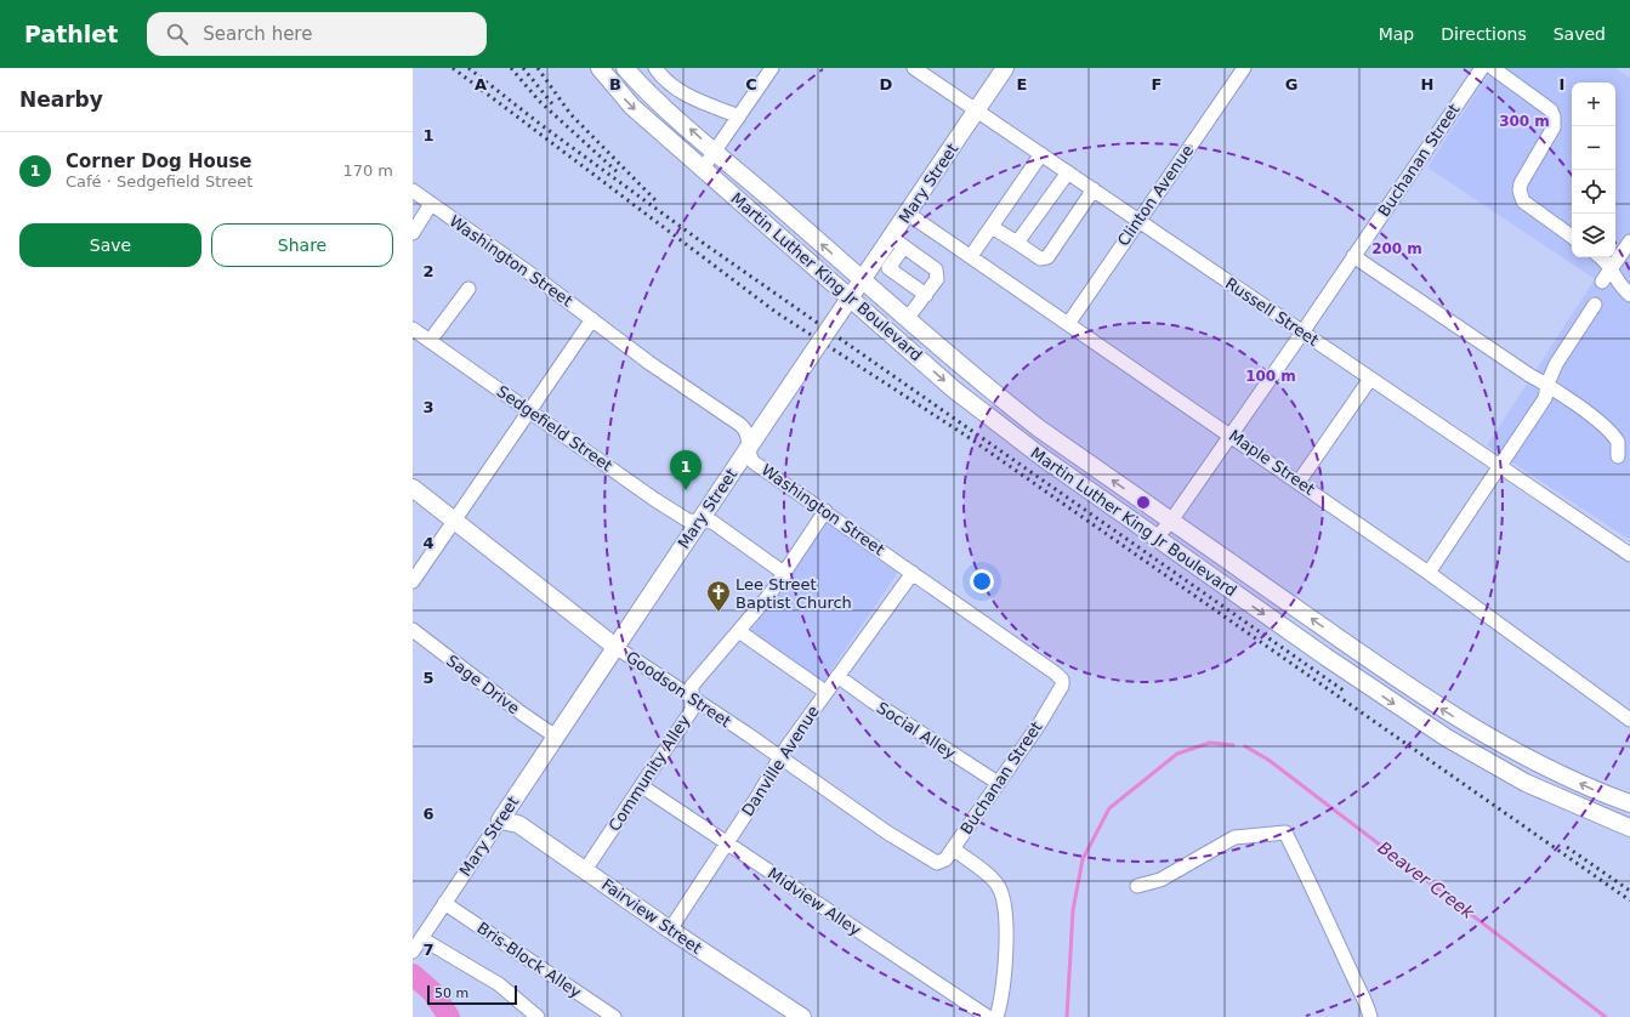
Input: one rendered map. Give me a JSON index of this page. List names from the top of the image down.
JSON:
{
  "streets": {
    "main road": [
      "Mary Street",
      "Martin Luther King Jr Boulevard",
      "Goodson Street",
      "Fairview Street"
    ],
    "street": [
      "Buchanan Street",
      "Clinton Avenue",
      "Washington Street",
      "Russell Street",
      "Sedgefield Street",
      "Maple Street",
      "Sage Drive",
      "Social Alley",
      "Danville Avenue",
      "Community Alley",
      "Midview Alley",
      "Bris-Block Alley"
    ]
  },
  "crossings": [
    ["Buchanan Street", "Washington Street"],
    ["Buchanan Street", "Martin Luther King Jr Boulevard"],
    ["Buchanan Street", "Russell Street"],
    ["Buchanan Street", "Maple Street"],
    ["Buchanan Street", "Goodson Street"],
    ["Buchanan Street", "Social Alley"],
    ["Mary Street", "Washington Street"],
    ["Mary Street", "Martin Luther King Jr Boulevard"],
    ["Mary Street", "Russell Street"],
    ["Mary Street", "Sedgefield Street"],
    ["Mary Street", "Maple Street"],
    ["Mary Street", "Sage Drive"],
    ["Mary Street", "Goodson Street"],
    ["Mary Street", "Fairview Street"],
    ["Mary Street", "Bris-Block Alley"],
    ["Clinton Avenue", "Russell Street"],
    ["Clinton Avenue", "Maple Street"],
    ["Washington Street", "Danville Avenue"],
    ["Washington Street", "Community Alley"],
    ["Sedgefield Street", "Community Alley"],
    ["Goodson Street", "Danville Avenue"],
    ["Goodson Street", "Community Alley"],
    ["Social Alley", "Danville Avenue"],
    ["Danville Avenue", "Midview Alley"],
    ["Danville Avenue", "Fairview Street"],
    ["Community Alley", "Midview Alley"],
    ["Community Alley", "Fairview Street"]
  ],
  "water": ["Beaver Creek"],
  "places": {
    "church": ["Lee Street Baptist Church"]
  },
  "scale_bar": "50 m",
  "page": {
    "header": "Pathlet",
    "search": "Search here",
    "nav": ["Map", "Directions", "Saved"],
    "heading": "Nearby",
    "map_buttons": ["+", "−"],
    "list": [
      {
        "mark": "1",
        "name": "Corner Dog House",
        "note": "Café · Sedgefield Street",
        "value": "170 m"
      }
    ],
    "buttons": ["Save", "Share"],
    "pins": "1",
    "scale": "50 m"
  },
  "grid": {
    "columns": [
      "A",
      "B",
      "C",
      "D",
      "E",
      "F",
      "G",
      "H",
      "I"
    ],
    "rows": [
      "1",
      "2",
      "3",
      "4",
      "5",
      "6",
      "7"
    ]
  },
  "rings": ["300 m", "200 m", "100 m"]
}
